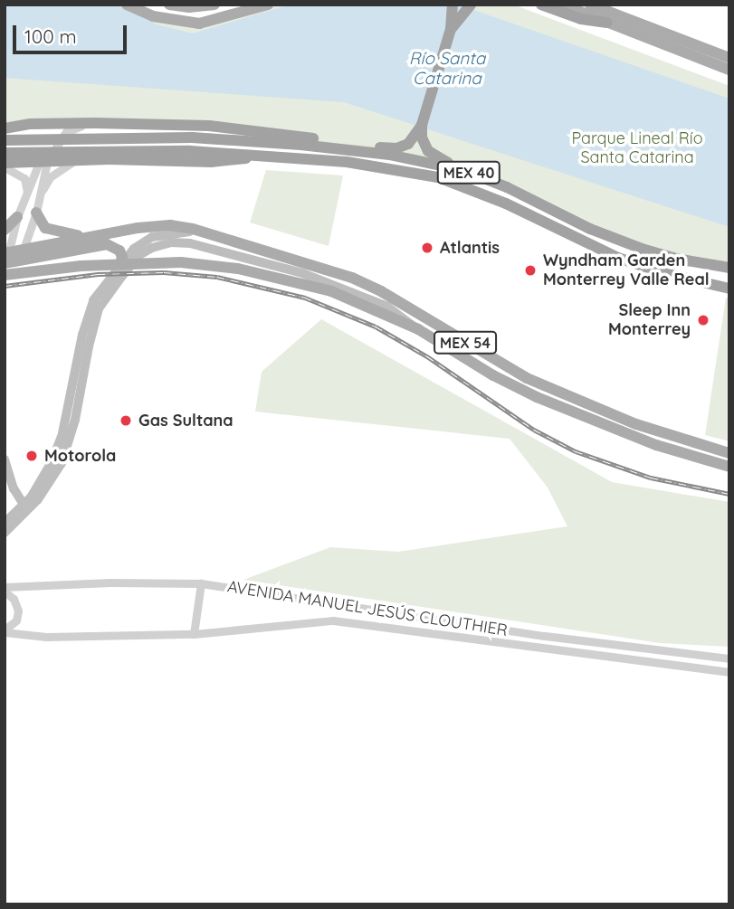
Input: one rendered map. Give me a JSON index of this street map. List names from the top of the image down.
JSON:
{
  "streets": {
    "highway": ["MEX 40"],
    "main road": ["MEX 54"],
    "street": ["AVENIDA MANUEL JESÚS CLOUTHIER"]
  },
  "water": ["Río Santa Catarina"],
  "parks": ["Parque Lineal Río Santa Catarina"],
  "places": [
    "Atlantis",
    "Wyndham Garden Monterrey Valle Real",
    "Sleep Inn Monterrey",
    "Gas Sultana",
    "Motorola"
  ],
  "scale_bar": "100 m"
}
